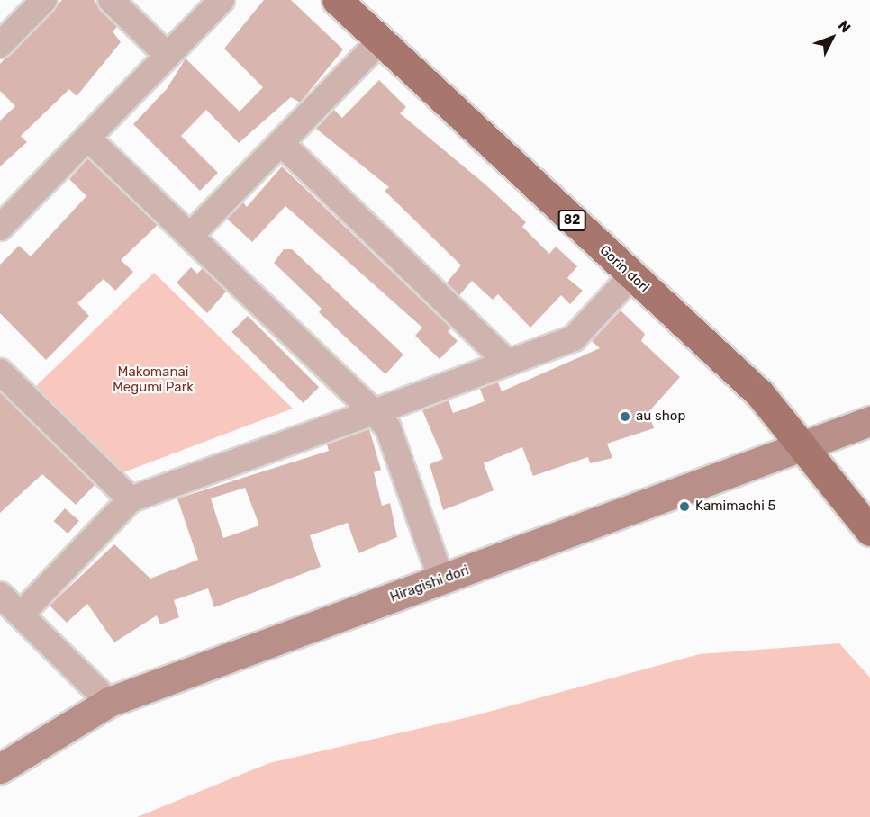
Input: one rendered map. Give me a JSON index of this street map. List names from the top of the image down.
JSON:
{
  "streets": {
    "main road": ["82", "Gorin dori"],
    "street": ["Hiragishi dori"]
  },
  "crossings": [
    ["Gorin dori", "Hiragishi dori"]
  ],
  "parks": ["Makomanai Megumi Park"],
  "places": ["au shop", "Kamimachi 5"],
  "north": "top right"
}
